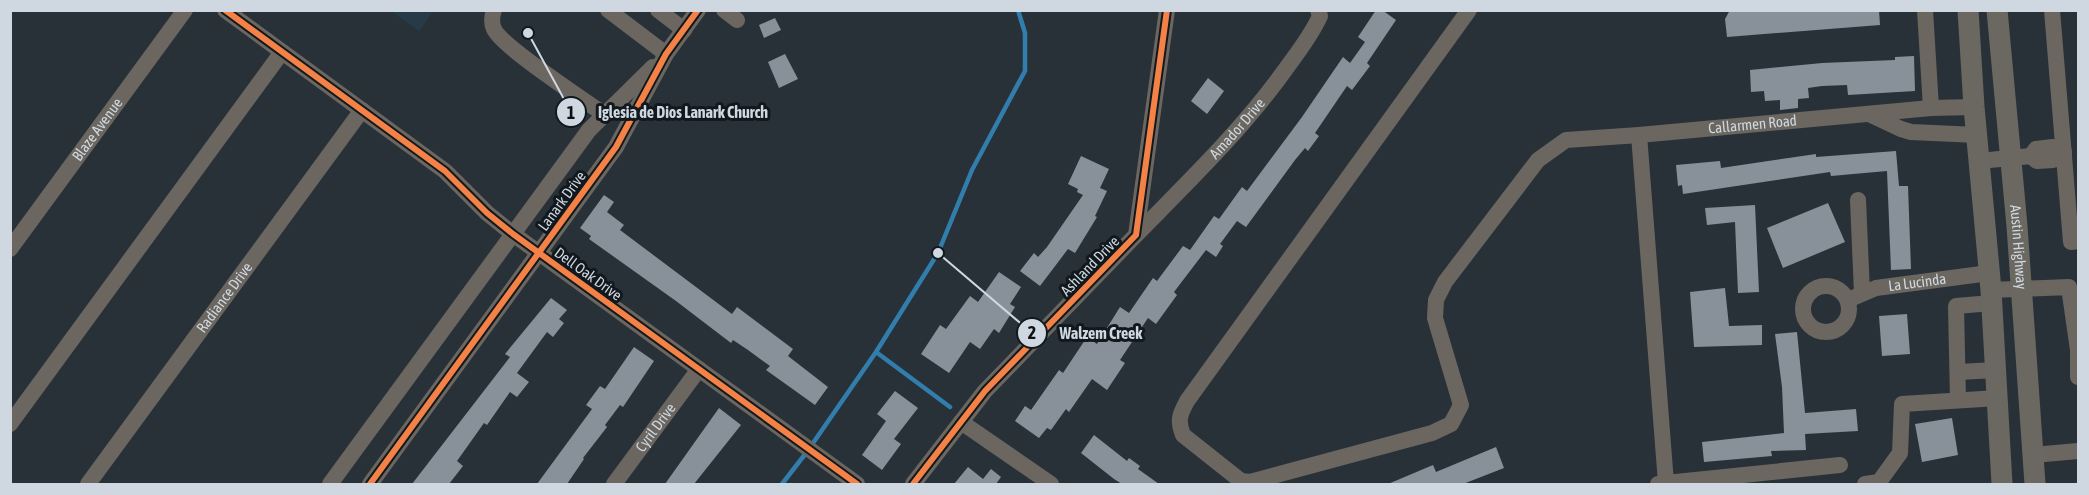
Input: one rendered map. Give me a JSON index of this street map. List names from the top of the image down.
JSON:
{
  "streets": {
    "main road": ["Austin Highway"],
    "street": [
      "Callarmen Road",
      "Amador Drive",
      "Blaze Avenue",
      "Lanark Drive",
      "Ashland Drive",
      "Dell Oak Drive",
      "La Lucinda",
      "Radiance Drive",
      "Cyril Drive"
    ]
  },
  "crossings": [
    ["Callarmen Road", "Austin Highway"],
    ["Amador Drive", "Ashland Drive"],
    ["Lanark Drive", "Dell Oak Drive"],
    ["Austin Highway", "La Lucinda"],
    ["Dell Oak Drive", "Radiance Drive"],
    ["Dell Oak Drive", "Cyril Drive"]
  ],
  "places": ["Iglesia de Dios Lanark Church", "Walzem Creek"]
}
